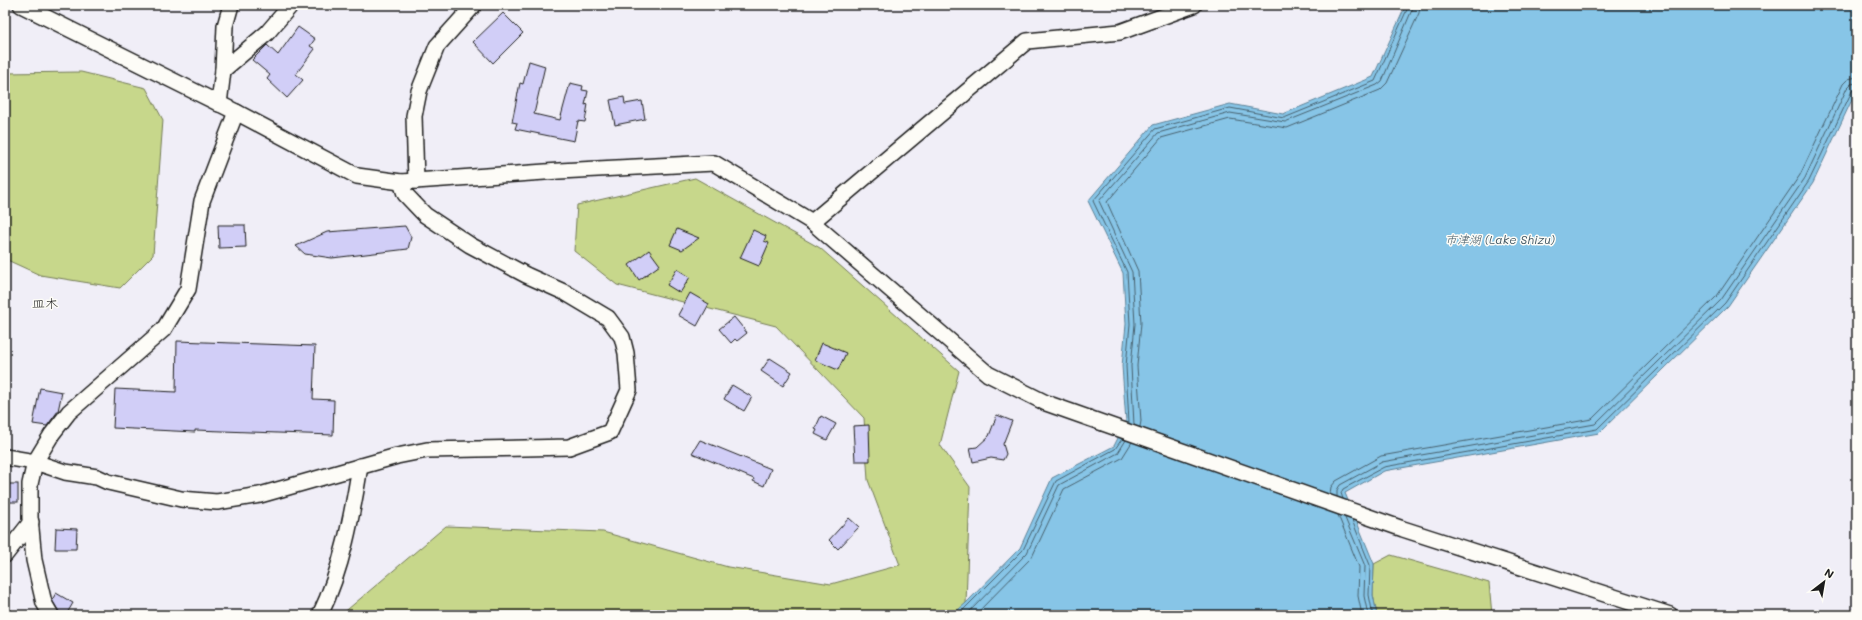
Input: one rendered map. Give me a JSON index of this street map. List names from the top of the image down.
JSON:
{
  "districts": ["皿木"],
  "water": ["市津湖 (Lake Shizu)"],
  "north": "top right"
}
